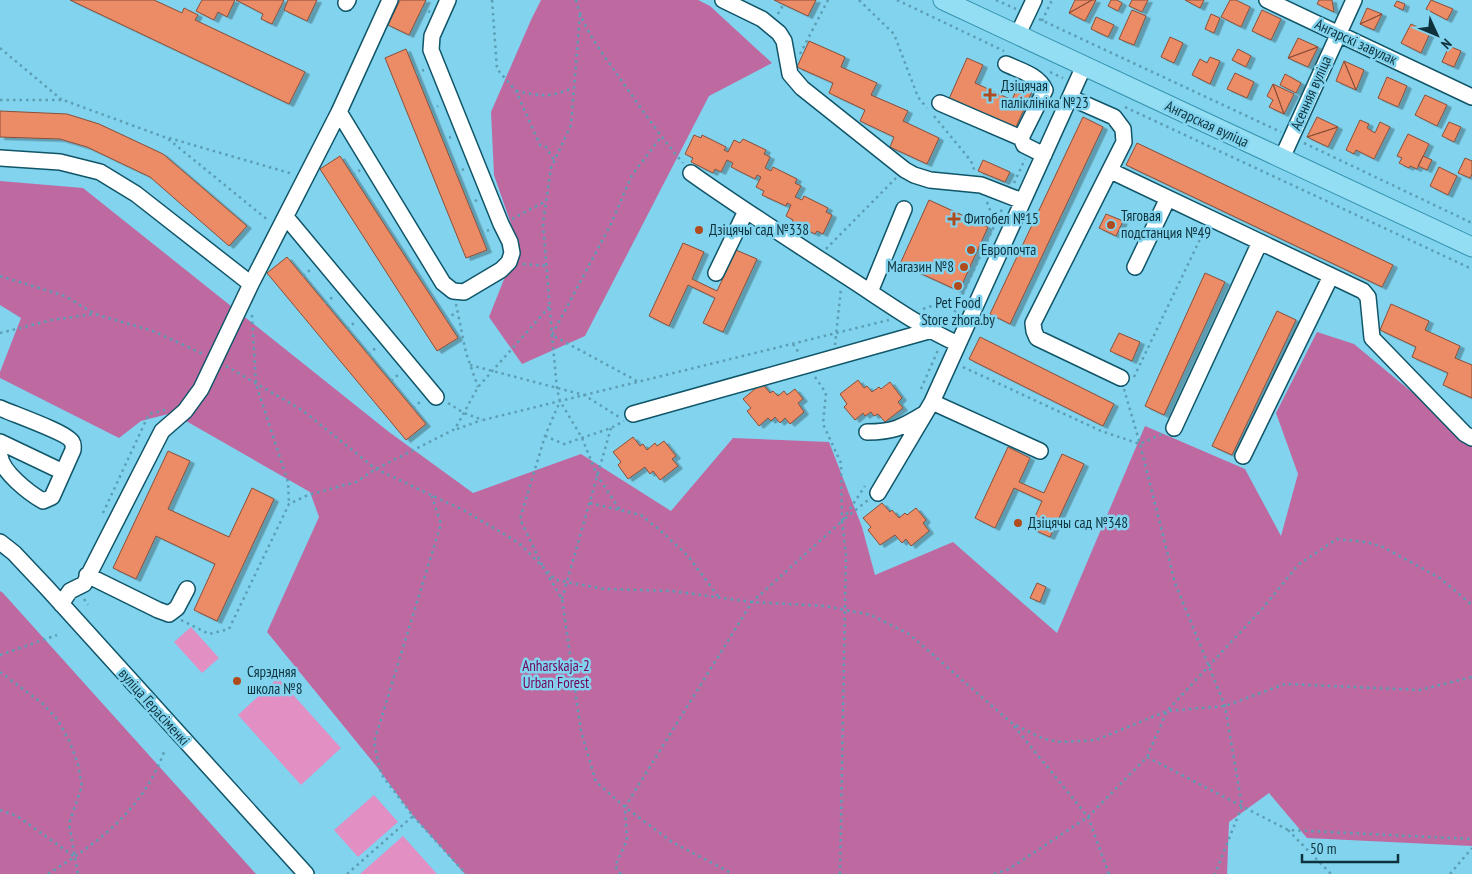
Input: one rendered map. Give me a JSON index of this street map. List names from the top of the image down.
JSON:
{
  "streets": {
    "main road": ["Ангарская вуліца"],
    "street": ["Ангарскі завулак", "Асенняя вуліца", "вуліца Герасіменкі"]
  },
  "crossings": [
    ["Ангарскі завулак", "Асенняя вуліца"],
    ["Асенняя вуліца", "Ангарская вуліца"]
  ],
  "parks": ["Anharskaja-2 Urban Forest"],
  "places": {
    "health": ["Дзіцячая паліклініка №23", "Фитобел №15"],
    "other": [
      "Тяговая подстанция №49",
      "Дзіцячы сад №338",
      "Европочта",
      "Магазин №8",
      "Pet Food Store zhora.by",
      "Дзіцячы сад №348",
      "Сярэдняя школа №8"
    ]
  },
  "scale_bar": "50 m",
  "north": "bottom right"
}
